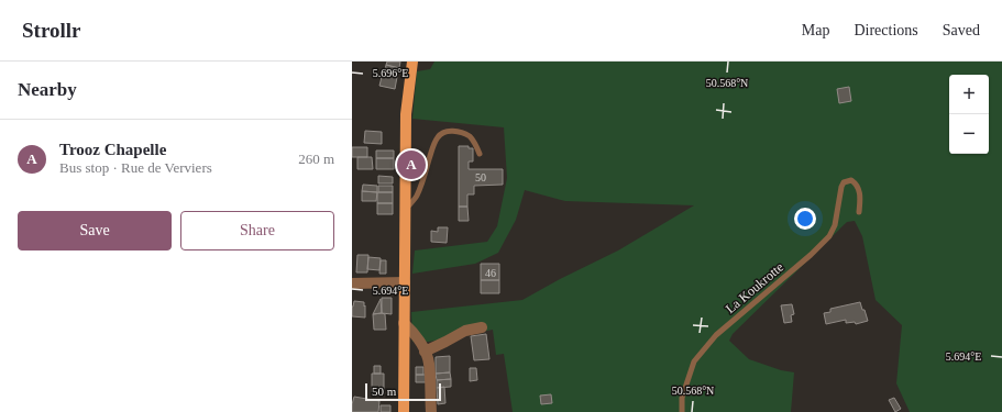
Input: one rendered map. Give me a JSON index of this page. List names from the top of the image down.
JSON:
{
  "streets": {
    "lane": ["La Koukrotte"]
  },
  "house_numbers": ["50", "46"],
  "scale_bar": "50 m",
  "page": {
    "header": "Strollr",
    "nav": ["Map", "Directions", "Saved"],
    "heading": "Nearby",
    "map_buttons": ["+", "−"],
    "list": [
      {
        "mark": "A",
        "name": "Trooz Chapelle",
        "note": "Bus stop · Rue de Verviers",
        "value": "260 m"
      }
    ],
    "pins": "A",
    "buttons": ["Save", "Share"],
    "scale": "50 m"
  },
  "coordinates": ["5.696°E", "50.568°N", "5.694°E"]
}
